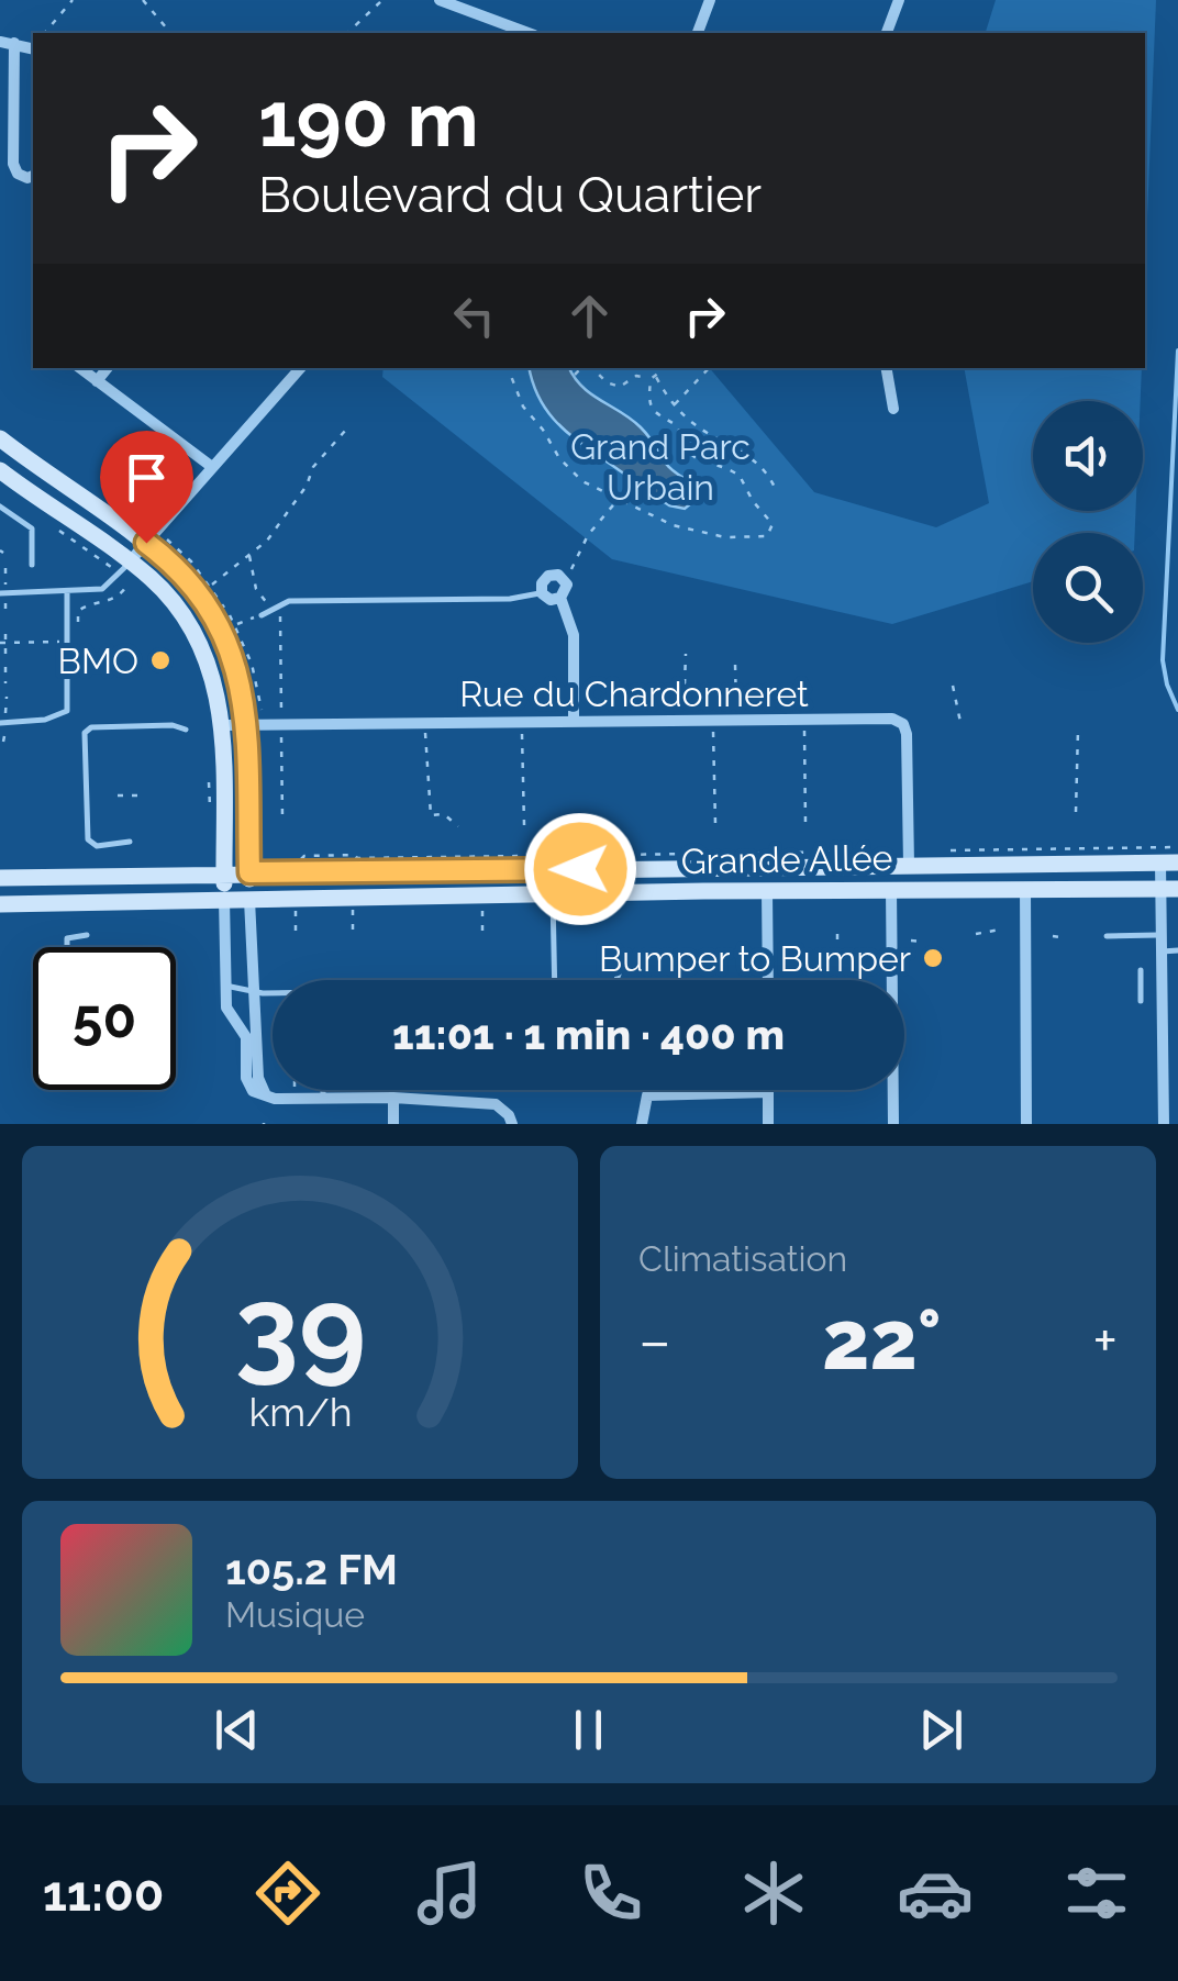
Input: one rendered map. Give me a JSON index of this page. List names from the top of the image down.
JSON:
{
  "streets": {
    "main road": ["Grande Allée"],
    "street": ["Rue du Chardonneret"]
  },
  "crossings": [
    ["Rue du Chardonneret", "Grande Allée"]
  ],
  "parks": ["Grand Parc Urbain"],
  "places": ["BMO", "Bumper to Bumper"],
  "page": {
    "turn": ["190 m", "Boulevard du Quartier"],
    "limit": "50",
    "trip": "11:01 · 1 min · 400 m",
    "tile": "Climatisation",
    "heat": ["−", "22°", "+"],
    "song": ["105.2 FM", "Musique"],
    "tabs": "11:00",
    "gauge": ["39", "km/h"]
  }
}
